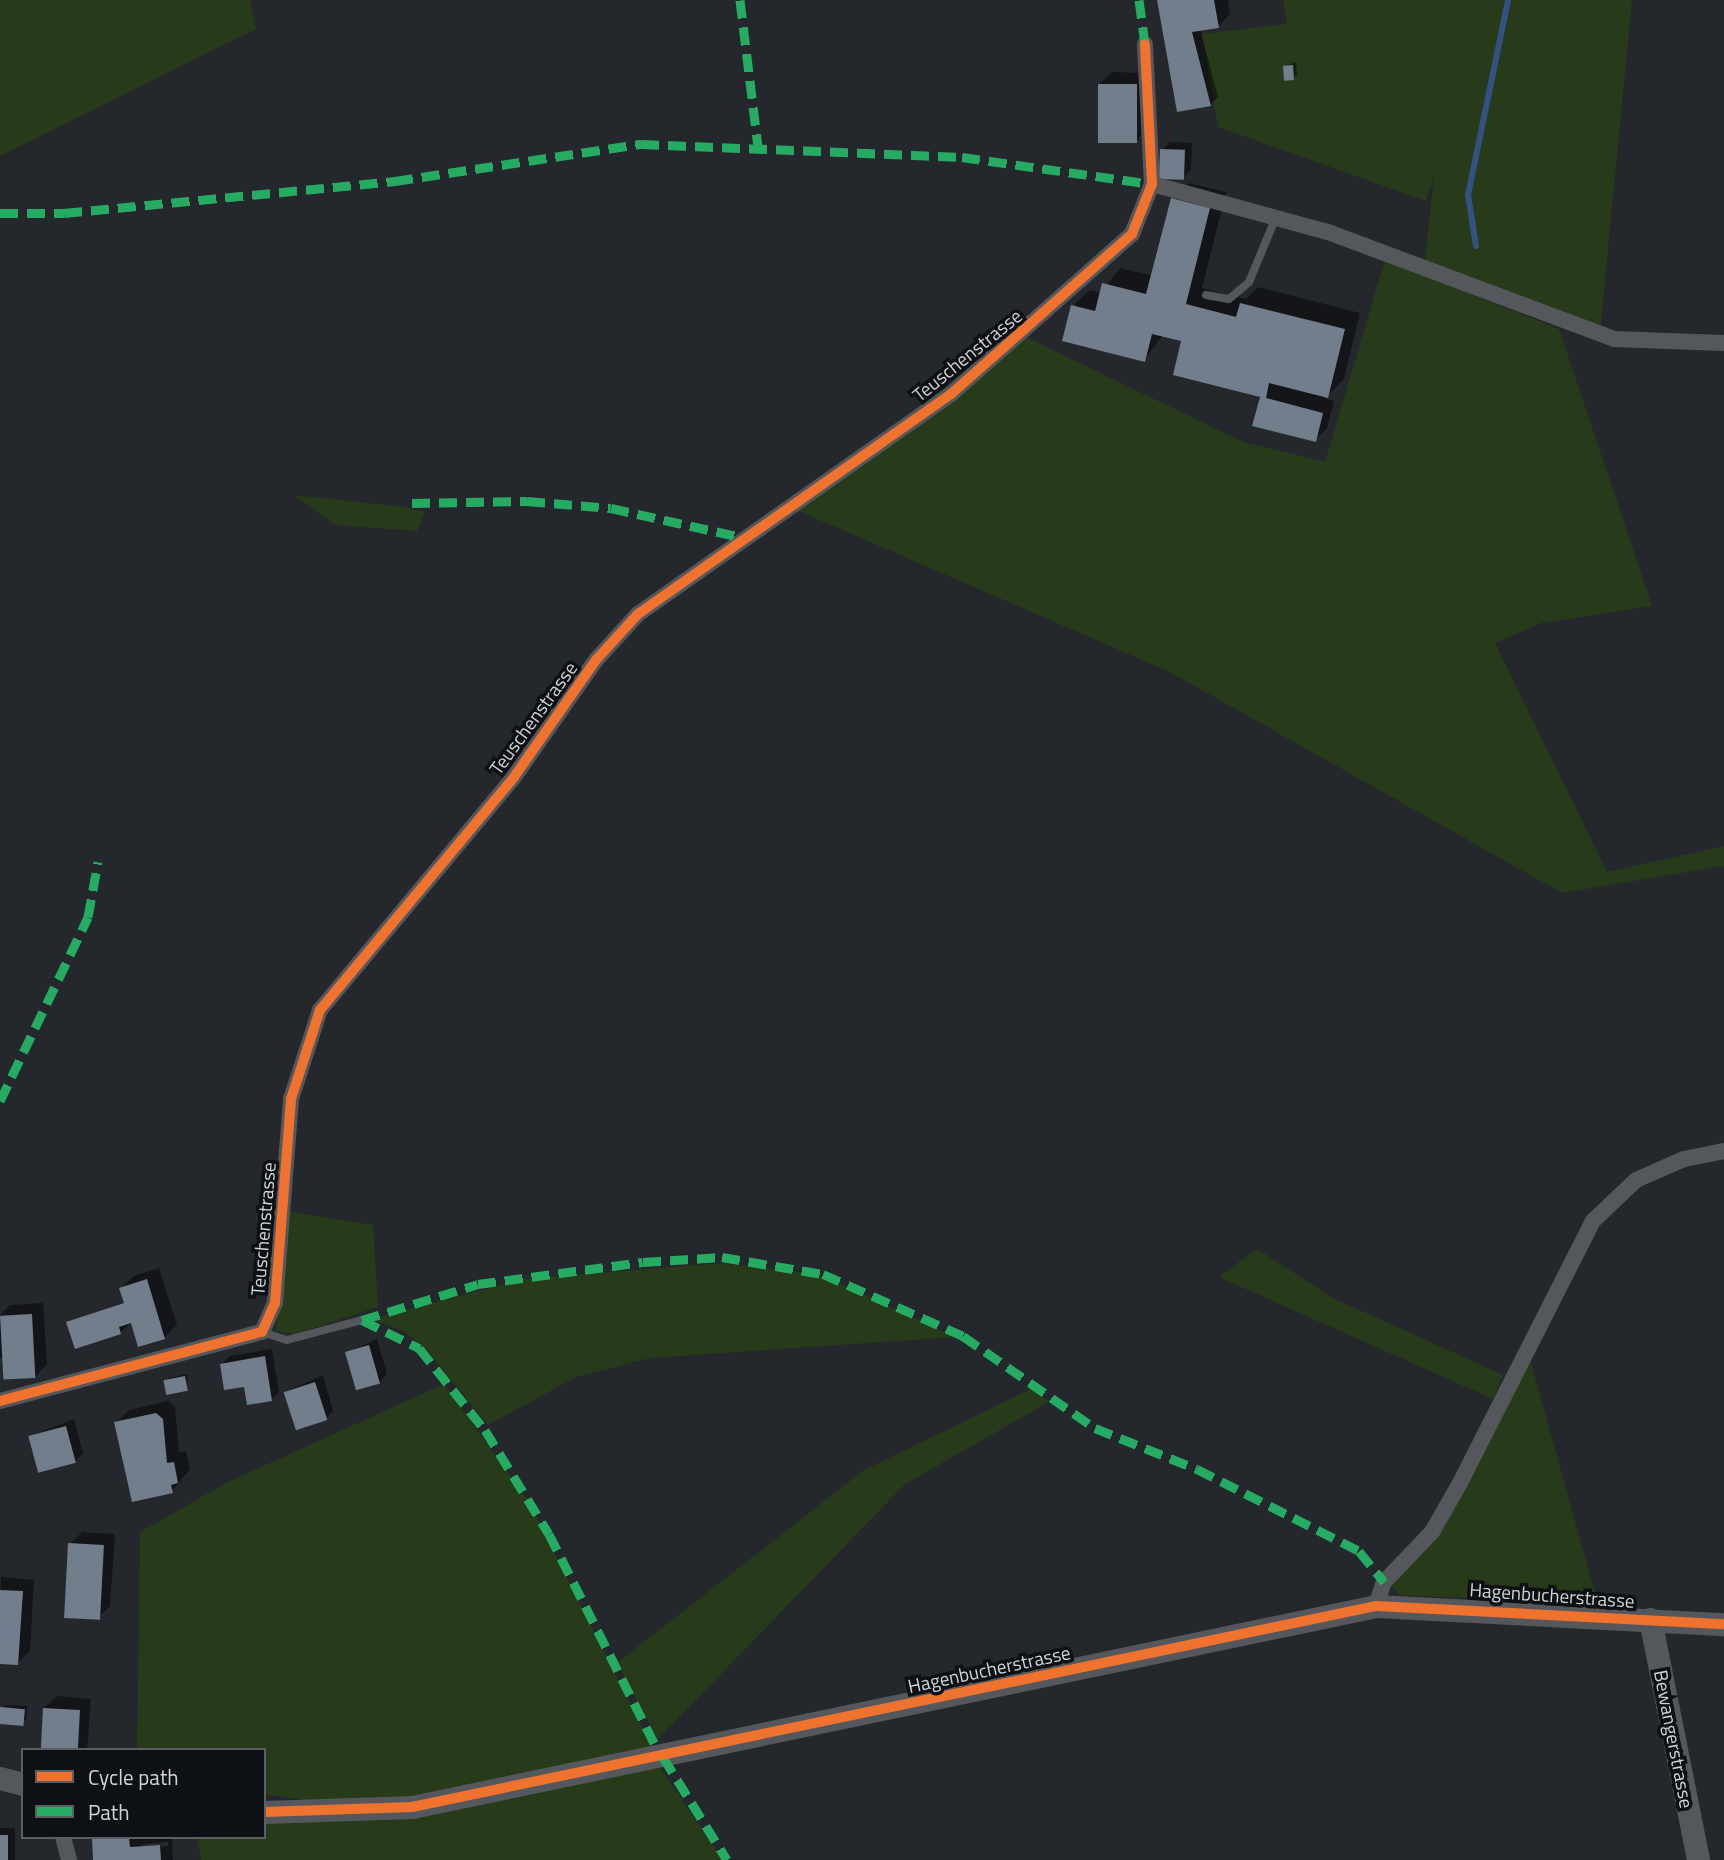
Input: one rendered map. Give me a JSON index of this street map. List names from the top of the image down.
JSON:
{
  "streets": {
    "street": ["Teuschenstrasse", "Hagenbucherstrasse", "Bewangerstrasse"]
  },
  "crossings": [
    ["Hagenbucherstrasse", "Bewangerstrasse"]
  ],
  "legend": ["Cycle path", "Path"]
}
